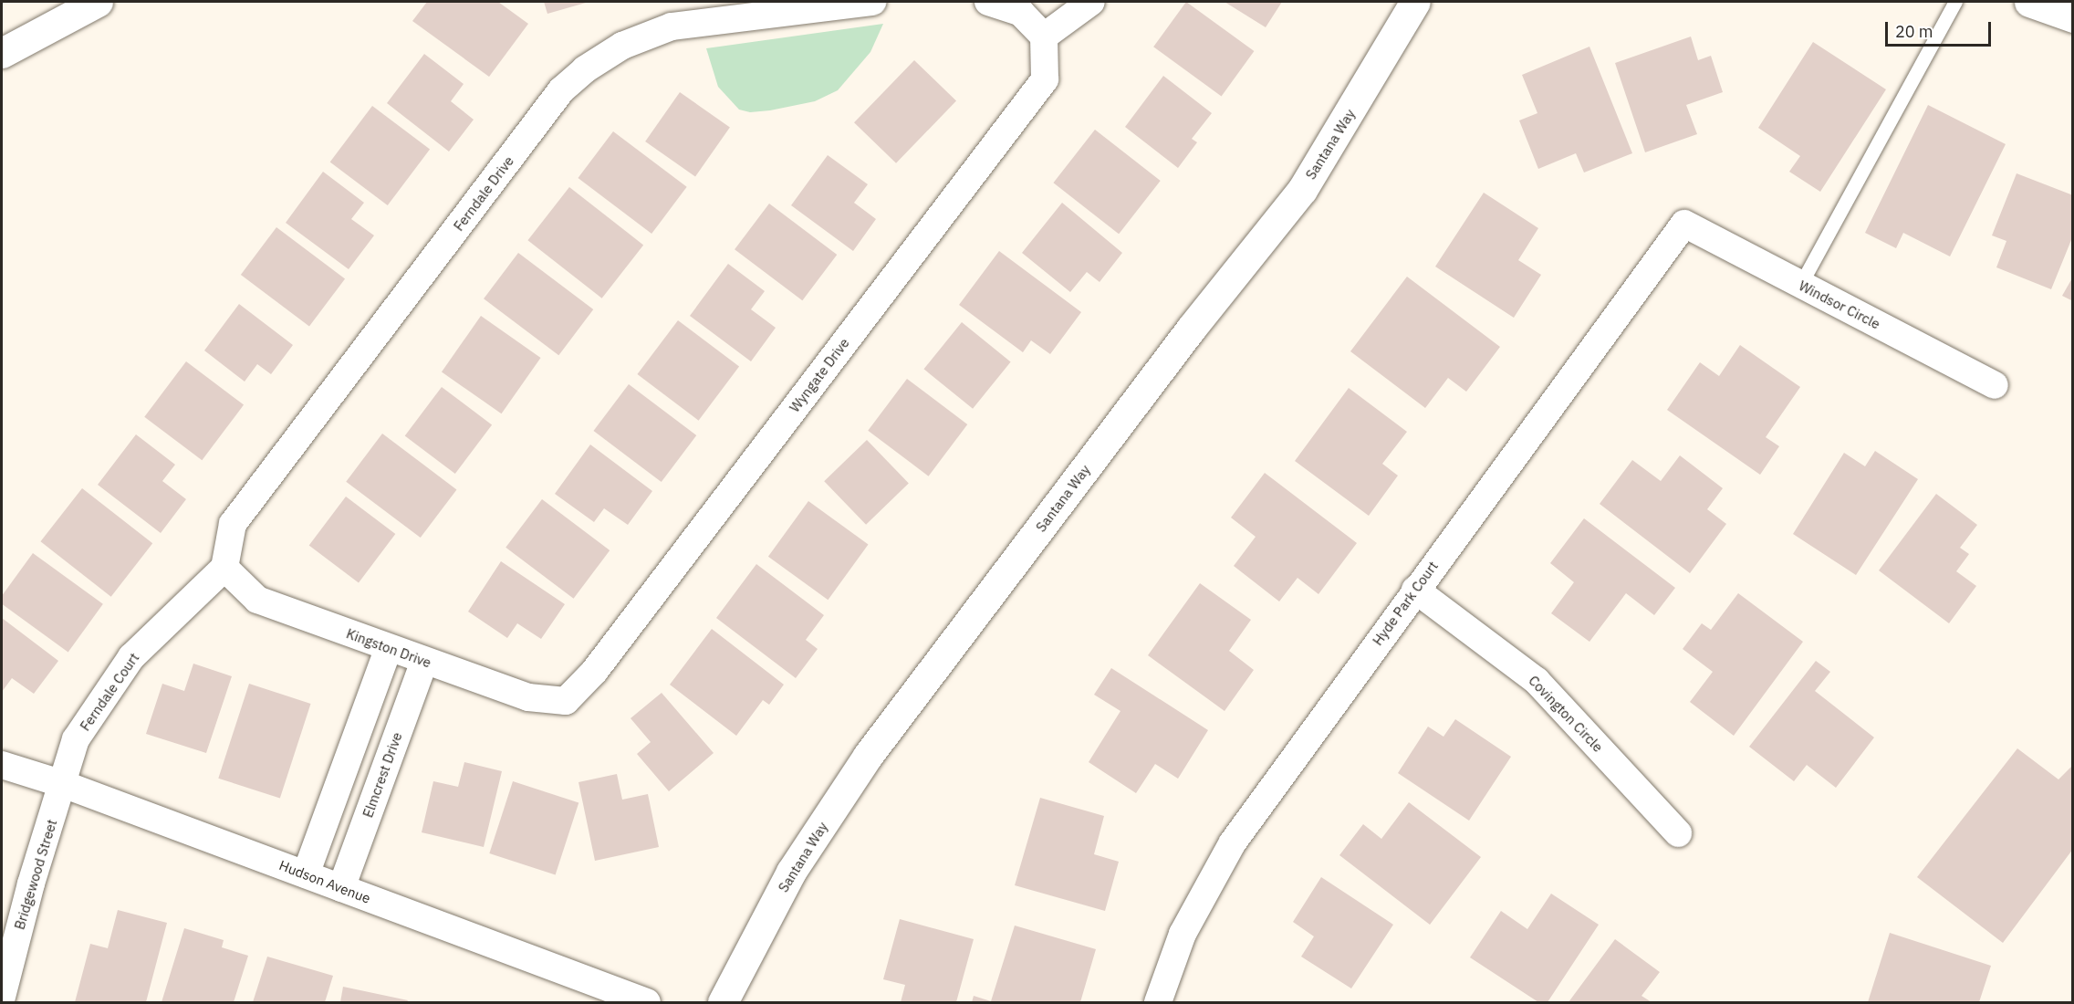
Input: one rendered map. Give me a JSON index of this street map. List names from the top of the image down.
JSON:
{
  "streets": {
    "street": [
      "Santana Way",
      "Ferndale Drive",
      "Windsor Circle",
      "Wyngate Drive",
      "Hyde Park Court",
      "Kingston Drive",
      "Ferndale Court",
      "Covington Circle",
      "Elmcrest Drive",
      "Bridgewood Street",
      "Hudson Avenue"
    ]
  },
  "crossings": [
    ["Ferndale Drive", "Kingston Drive"],
    ["Ferndale Drive", "Ferndale Court"],
    ["Windsor Circle", "Hyde Park Court"],
    ["Wyngate Drive", "Kingston Drive"],
    ["Hyde Park Court", "Covington Circle"],
    ["Kingston Drive", "Ferndale Court"],
    ["Kingston Drive", "Elmcrest Drive"],
    ["Ferndale Court", "Bridgewood Street"],
    ["Ferndale Court", "Hudson Avenue"],
    ["Elmcrest Drive", "Hudson Avenue"],
    ["Bridgewood Street", "Hudson Avenue"]
  ],
  "scale_bar": "20 m"
}
